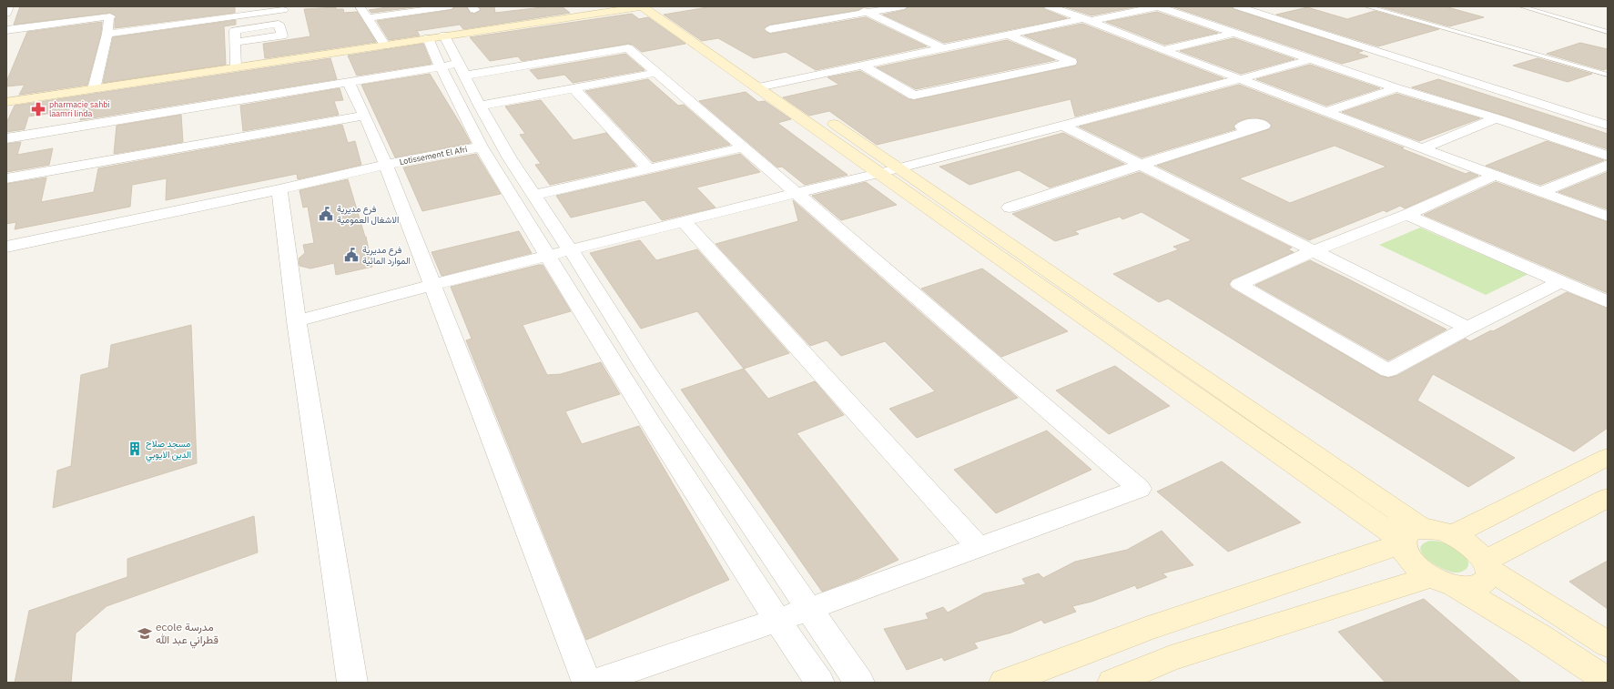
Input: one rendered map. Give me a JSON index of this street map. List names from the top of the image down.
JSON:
{
  "streets": {
    "street": ["Lotissement El Afri"]
  },
  "places": {
    "pharmacy": ["pharmacie sahbi laamri linda"],
    "public building": ["فرع مديرية الاشغال العمومية", "فرع مديرية الموارد المائية"],
    "building": ["مسجد صلاح الدين الايوبي"],
    "school or university": ["ecole مدرسة قطراني عبد الله"]
  }
}
